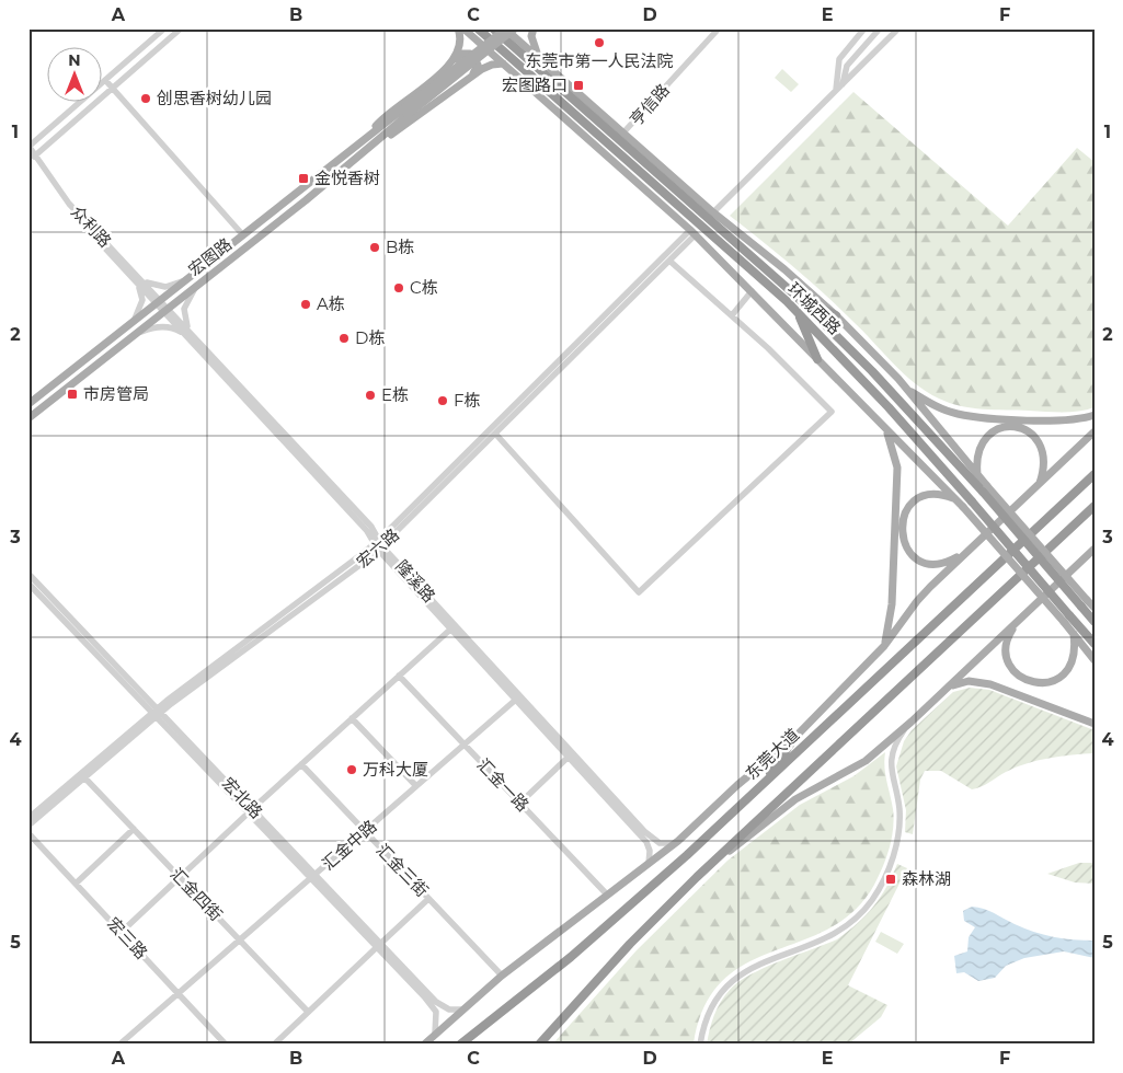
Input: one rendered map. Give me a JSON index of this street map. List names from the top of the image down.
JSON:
{
  "streets": {
    "highway": ["环城西路", "东莞大道"],
    "main road": ["宏图路"],
    "street": [
      "亨信路",
      "众利路",
      "宏六路",
      "隆溪路",
      "汇金一路",
      "宏北路",
      "汇金中路",
      "汇金三街",
      "汇金四街",
      "宏三路"
    ]
  },
  "crossings": [
    ["众利路", "宏图路"],
    ["众利路", "隆溪路"],
    ["宏图路", "隆溪路"],
    ["宏六路", "隆溪路"],
    ["宏六路", "宏北路"],
    ["宏六路", "汇金四街"],
    ["隆溪路", "汇金中路"],
    ["汇金一路", "汇金中路"],
    ["宏北路", "汇金中路"],
    ["汇金中路", "汇金三街"],
    ["汇金中路", "汇金四街"],
    ["汇金中路", "宏三路"]
  ],
  "places": {
    "other": [
      "东莞市第一人民法院",
      "创思香树幼儿园",
      "B栋",
      "C栋",
      "A栋",
      "D栋",
      "E栋",
      "F栋",
      "万科大厦"
    ],
    "transit": [
      "宏图路口",
      "金悦香树",
      "市房管局",
      "森林湖"
    ]
  },
  "north": "top",
  "grid": {
    "columns": [
      "A",
      "B",
      "C",
      "D",
      "E",
      "F"
    ],
    "rows": [
      "1",
      "2",
      "3",
      "4",
      "5"
    ]
  }
}
